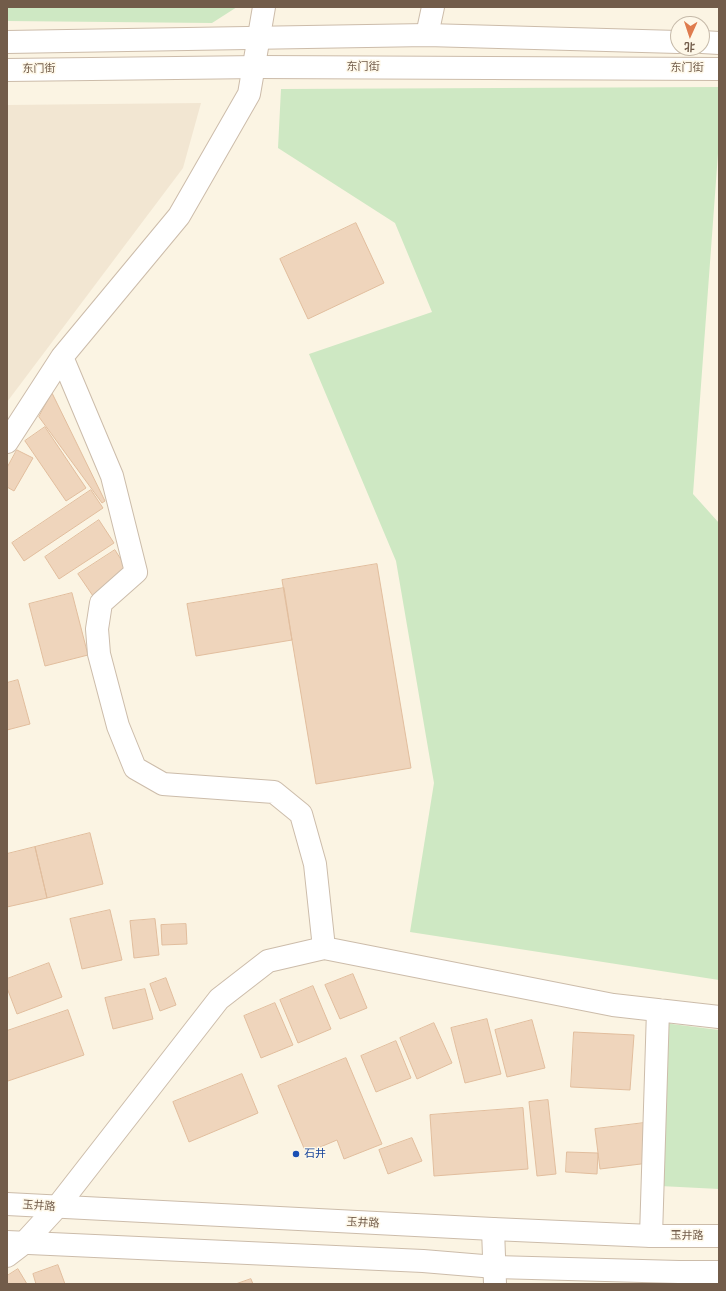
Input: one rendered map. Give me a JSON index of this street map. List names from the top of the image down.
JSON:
{
  "streets": {
    "street": ["东门街", "玉井路"]
  },
  "places": ["石井"],
  "north": "bottom"
}
